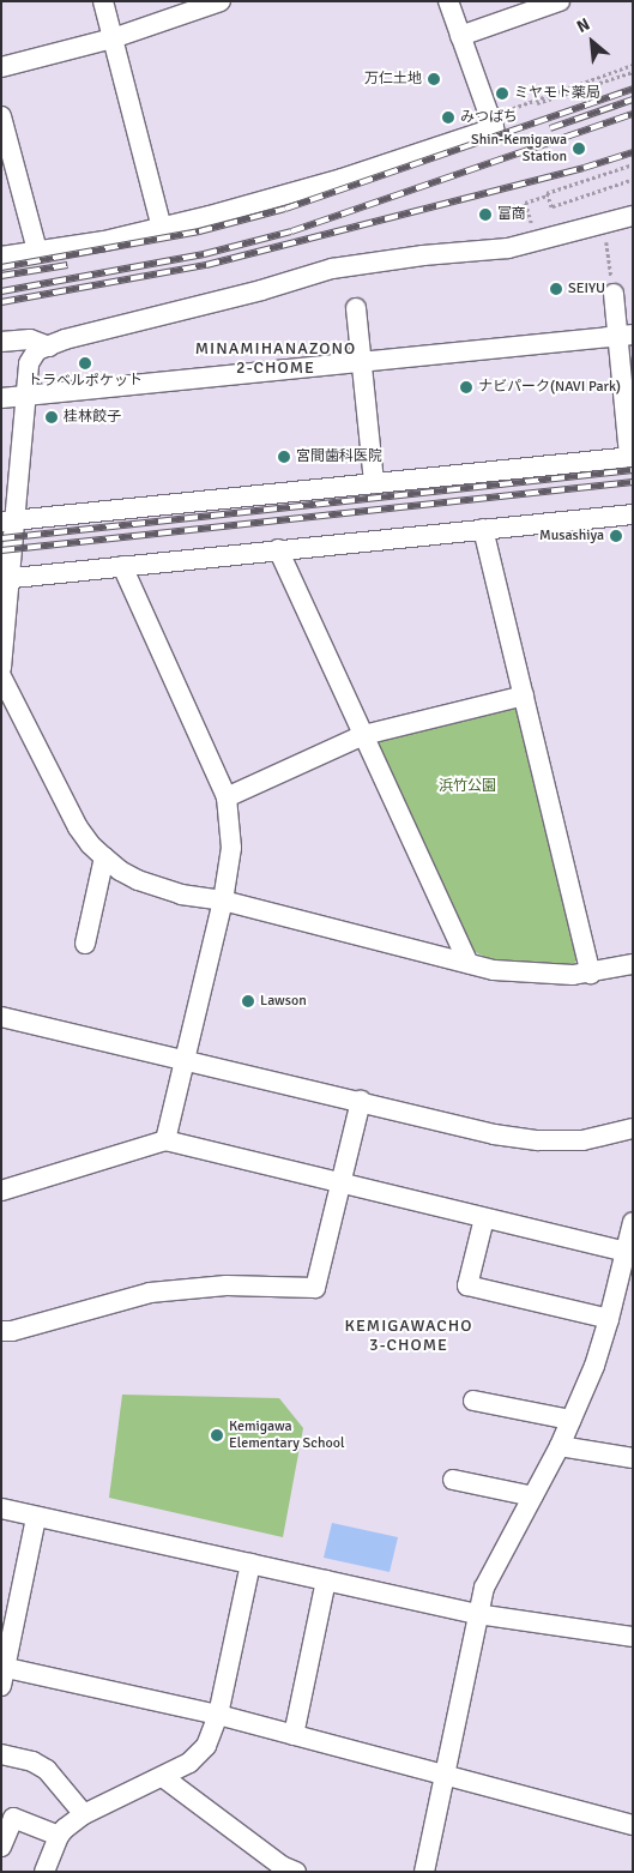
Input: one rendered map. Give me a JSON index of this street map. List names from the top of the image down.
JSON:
{
  "districts": ["MINAMIHANAZONO 2-CHOME", "KEMIGAWACHO 3-CHOME"],
  "parks": ["浜竹公園"],
  "places": [
    "万仁土地",
    "ミヤモト薬局",
    "みつばち",
    "Shin-Kemigawa Station",
    "富商",
    "SEIYU",
    "トラベルポケット",
    "ナビパーク(NAVI Park)",
    "桂林餃子",
    "宮間歯科医院",
    "Musashiya",
    "Lawson",
    "Kemigawa Elementary School"
  ],
  "north": "top left"
}
